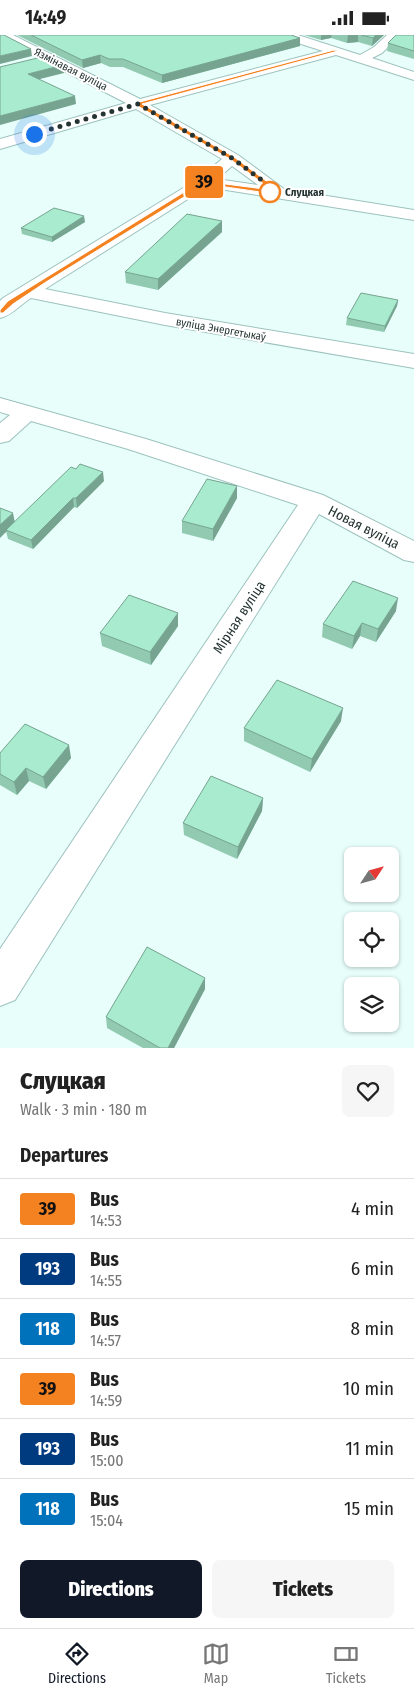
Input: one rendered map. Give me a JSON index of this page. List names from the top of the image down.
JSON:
{
  "streets": {
    "street": [
      "Язмінавая вуліца",
      "вуліца Энергетыкаў",
      "Новая вуліца",
      "Мірная вуліца"
    ]
  },
  "crossings": [
    ["Новая вуліца", "Мірная вуліца"]
  ],
  "places": ["Слуцкая"],
  "lines": ["bus line 39"],
  "north": "top right",
  "page": {
    "status": "14:49",
    "on_map": "39",
    "heading": [
      ["Слуцкая", "Walk · 3 min · 180 m"],
      "Departures"
    ],
    "list": [
      {
        "mark": "39",
        "name": "Bus",
        "note": "14:53",
        "value": "4 min"
      },
      {
        "mark": "193",
        "name": "Bus",
        "note": "14:55",
        "value": "6 min"
      },
      {
        "mark": "118",
        "name": "Bus",
        "note": "14:57",
        "value": "8 min"
      },
      {
        "mark": "39",
        "name": "Bus",
        "note": "14:59",
        "value": "10 min"
      },
      {
        "mark": "193",
        "name": "Bus",
        "note": "15:00",
        "value": "11 min"
      },
      {
        "mark": "118",
        "name": "Bus",
        "note": "15:04",
        "value": "15 min"
      }
    ],
    "buttons": ["Directions", "Tickets"],
    "tabs": ["Directions", "Map", "Tickets"]
  }
}
